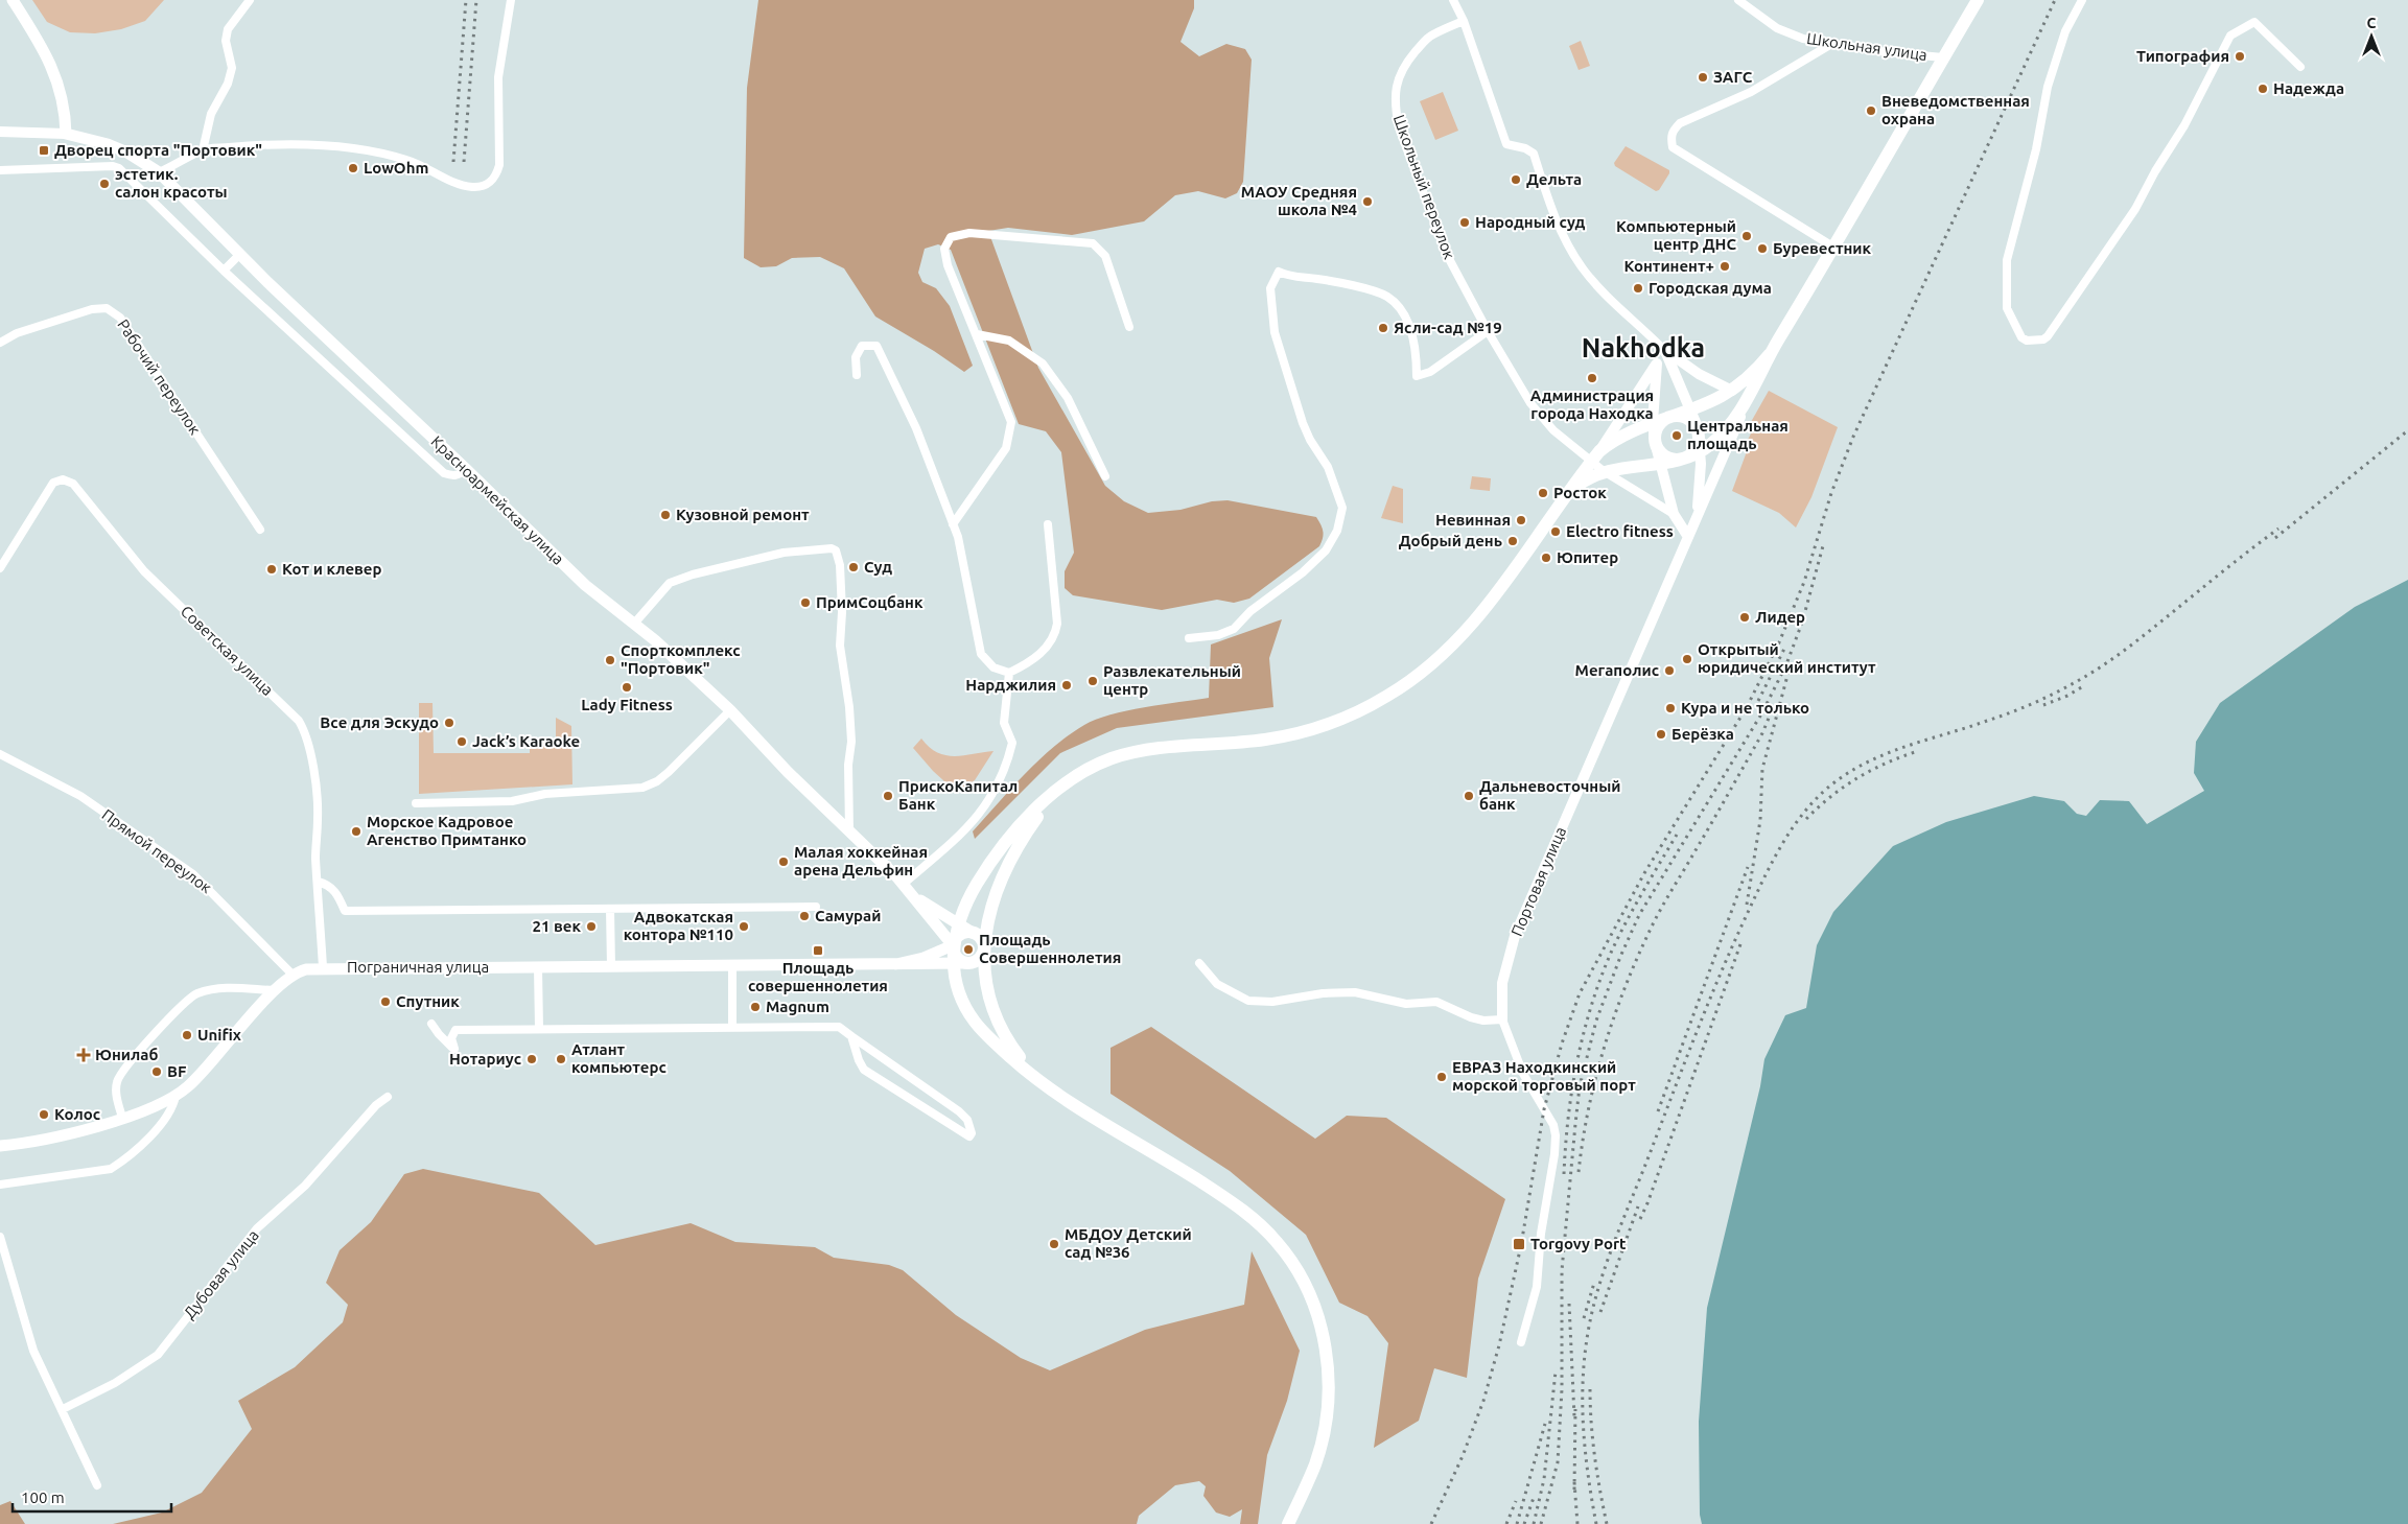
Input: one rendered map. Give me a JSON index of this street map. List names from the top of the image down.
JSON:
{
  "streets": {
    "main road": ["Красноармейская улица", "Пограничная улица"],
    "street": [
      "Школьная улица",
      "Школьный переулок",
      "Рабочий переулок",
      "Советская улица",
      "Прямой переулок",
      "Портовая улица",
      "Дубовая улица"
    ]
  },
  "crossings": [
    ["Красноармейская улица", "Пограничная улица"],
    ["Советская улица", "Пограничная улица"],
    ["Прямой переулок", "Пограничная улица"]
  ],
  "districts": ["Nakhodka"],
  "places": {
    "other": [
      "Типография",
      "ЗАГС",
      "Надежда",
      "Вневедомственная охрана",
      "LowOhm",
      "Дельта",
      "эстетик. салон красоты",
      "МАОУ Средняя школа №4",
      "Народный суд",
      "Компьютерный центр ДНС",
      "Буревестник",
      "Континент+",
      "Городская дума",
      "Ясли-сад №19",
      "Администрация города Находка",
      "Центральная площадь",
      "Росток",
      "Кузовной ремонт",
      "Невинная",
      "Electro fitness",
      "Добрый день",
      "Юпитер",
      "Суд",
      "Кот и клевер",
      "ПримСоцбанк",
      "Лидер",
      "Открытый юридический институт",
      "Спорткомплекс \"Портовик\"",
      "Мегаполис",
      "Развлекательный центр",
      "Нарджилия",
      "Lady Fitness",
      "Кура и не только",
      "Все для Эскудо",
      "Берёзка",
      "Jack’s Karaoke",
      "ПрискоКапитал Банк",
      "Дальневосточный банк",
      "Морское Кадровое Агенство Примтанко",
      "Малая хоккейная арена Дельфин",
      "Самурай",
      "21 век",
      "Адвокатская контора №110",
      "Площадь Совершеннолетия",
      "Спутник",
      "Magnum",
      "Unifix",
      "Нотариус",
      "Атлант компьютерс",
      "BF",
      "ЕВРАЗ Находкинский морской торговый порт",
      "Колос",
      "МБДОУ Детский сад №36"
    ],
    "transit": ["Дворец спорта \"Портовик\"", "Площадь совершеннолетия", "Torgovy Port"],
    "health": ["Юнилаб"]
  },
  "scale_bar": "100 m",
  "north": "top"
}
